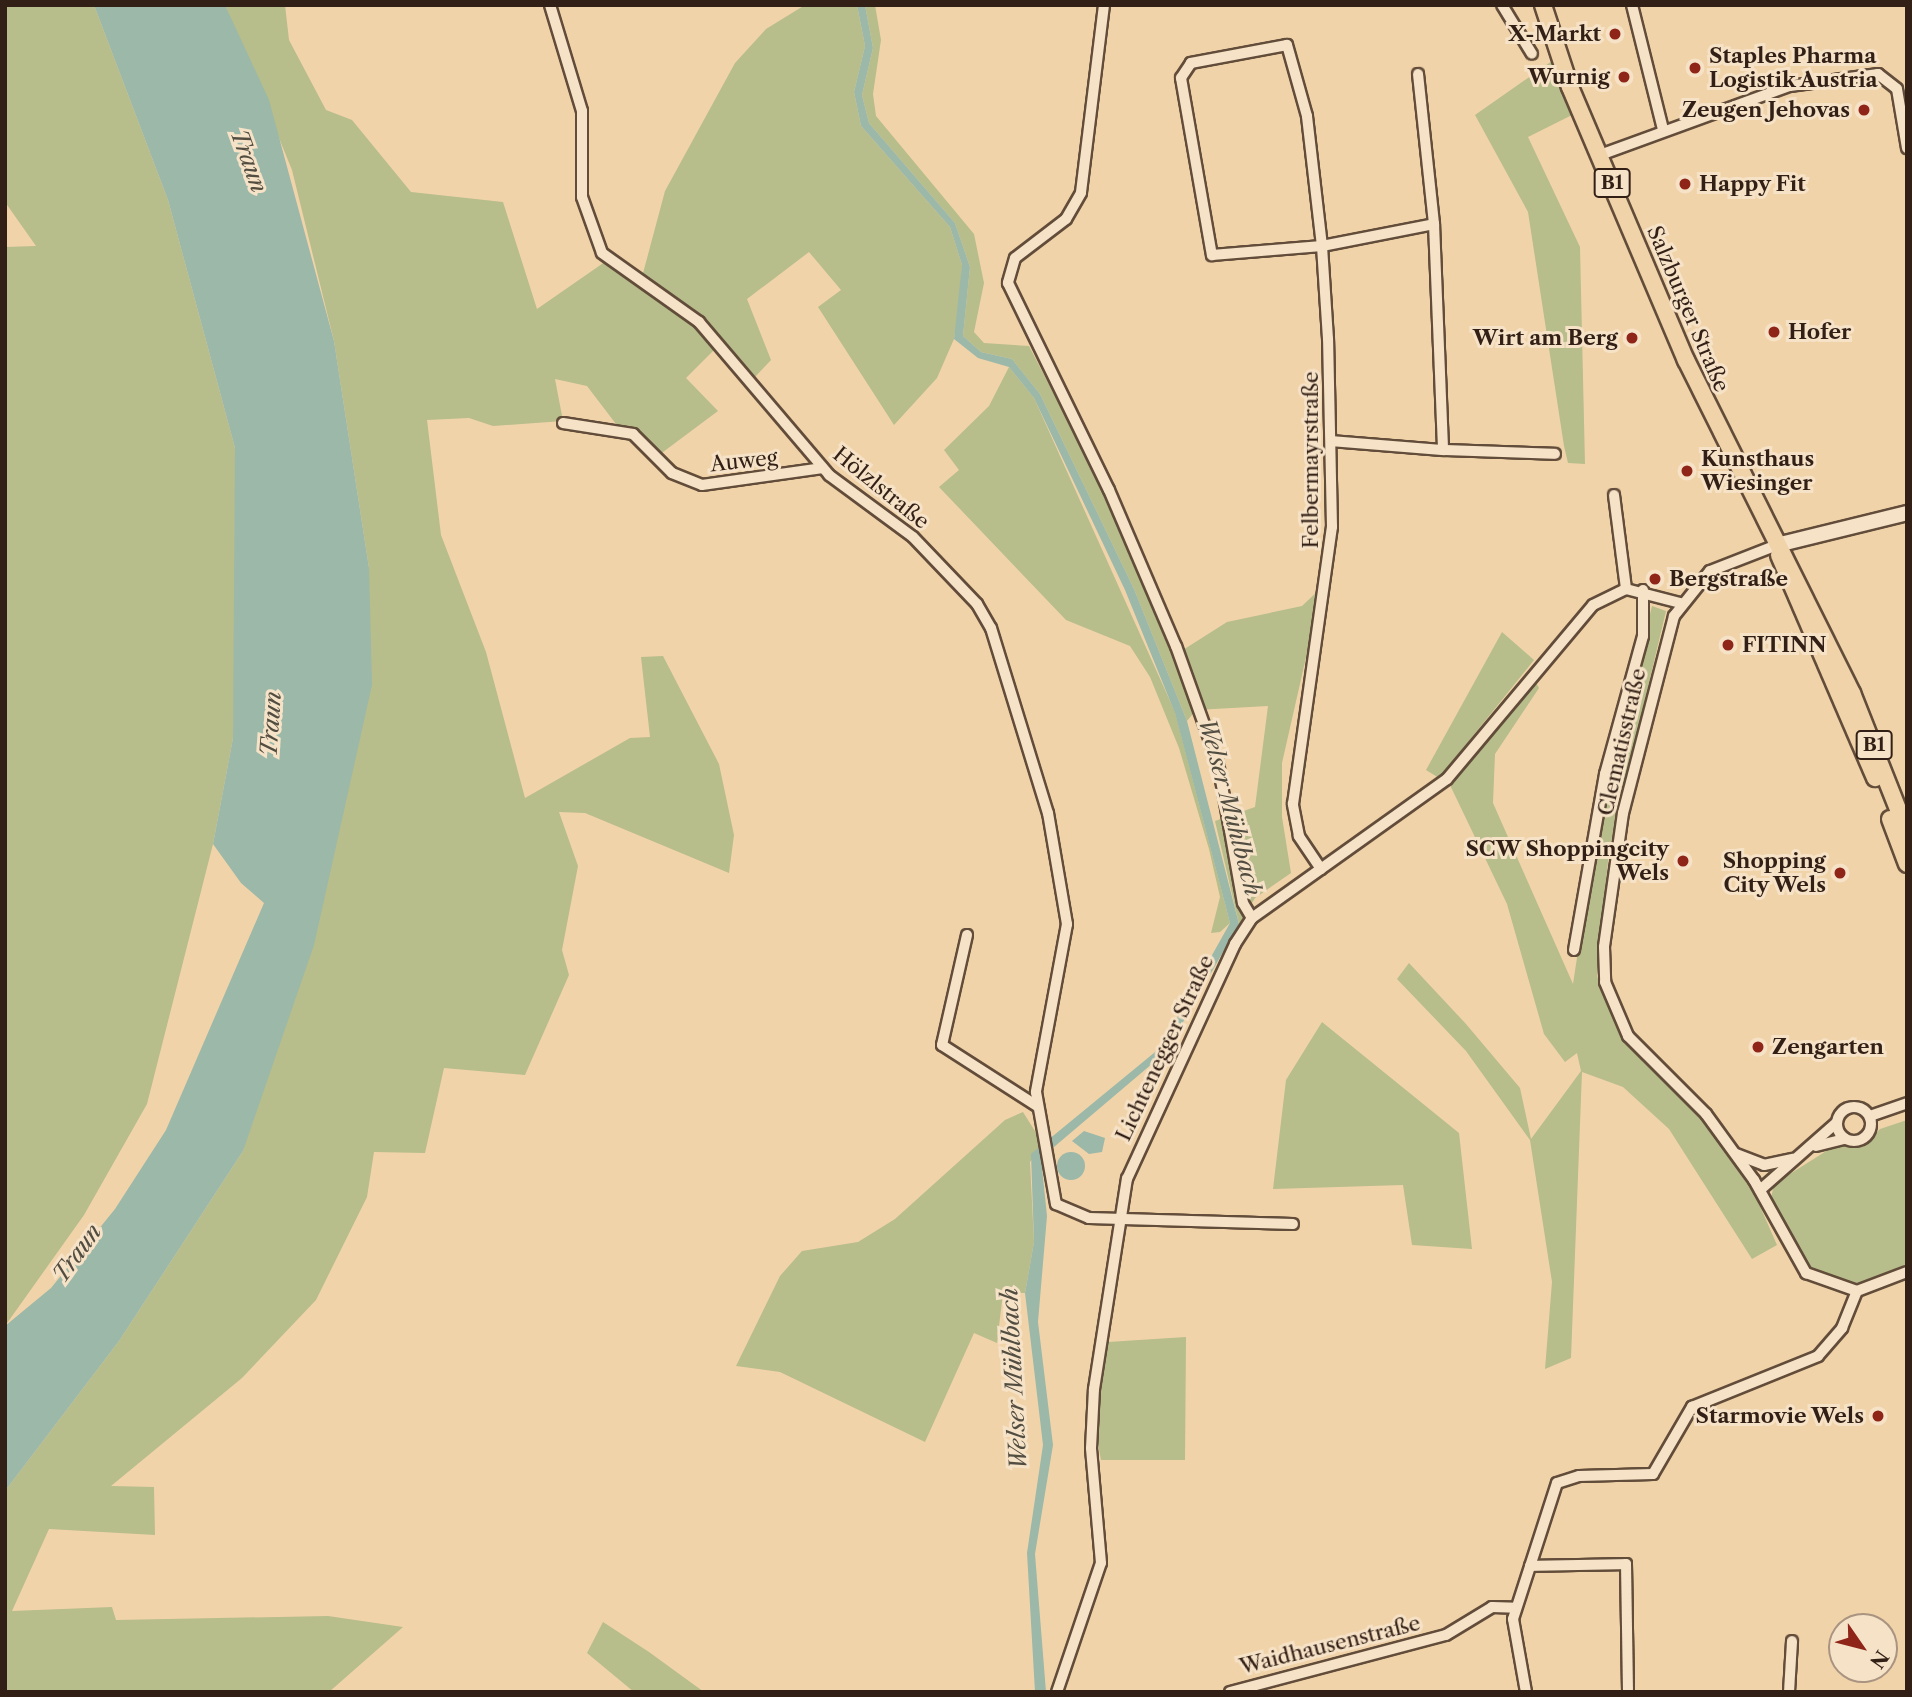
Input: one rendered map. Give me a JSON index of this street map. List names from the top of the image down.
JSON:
{
  "streets": {
    "main road": ["B1", "Salzburger Straße"],
    "street": [
      "Felbermayrstraße",
      "Auweg",
      "Hölzlstraße",
      "Clematisstraße",
      "Lichtenegger Straße",
      "Waidhausenstraße"
    ]
  },
  "crossings": [
    ["Felbermayrstraße", "Lichtenegger Straße"],
    ["Auweg", "Hölzlstraße"],
    ["Hölzlstraße", "Lichtenegger Straße"],
    ["Clematisstraße", "Lichtenegger Straße"]
  ],
  "water": ["Traun", "Welser Mühlbach"],
  "places": [
    "X-Markt",
    "Staples Pharma Logistik Austria",
    "Wurnig",
    "Zeugen Jehovas",
    "Happy Fit",
    "Hofer",
    "Wirt am Berg",
    "Kunsthaus Wiesinger",
    "Bergstraße",
    "FITINN",
    "SCW Shoppingcity Wels",
    "Shopping City Wels",
    "Zengarten",
    "Starmovie Wels"
  ],
  "north": "bottom right"
}
